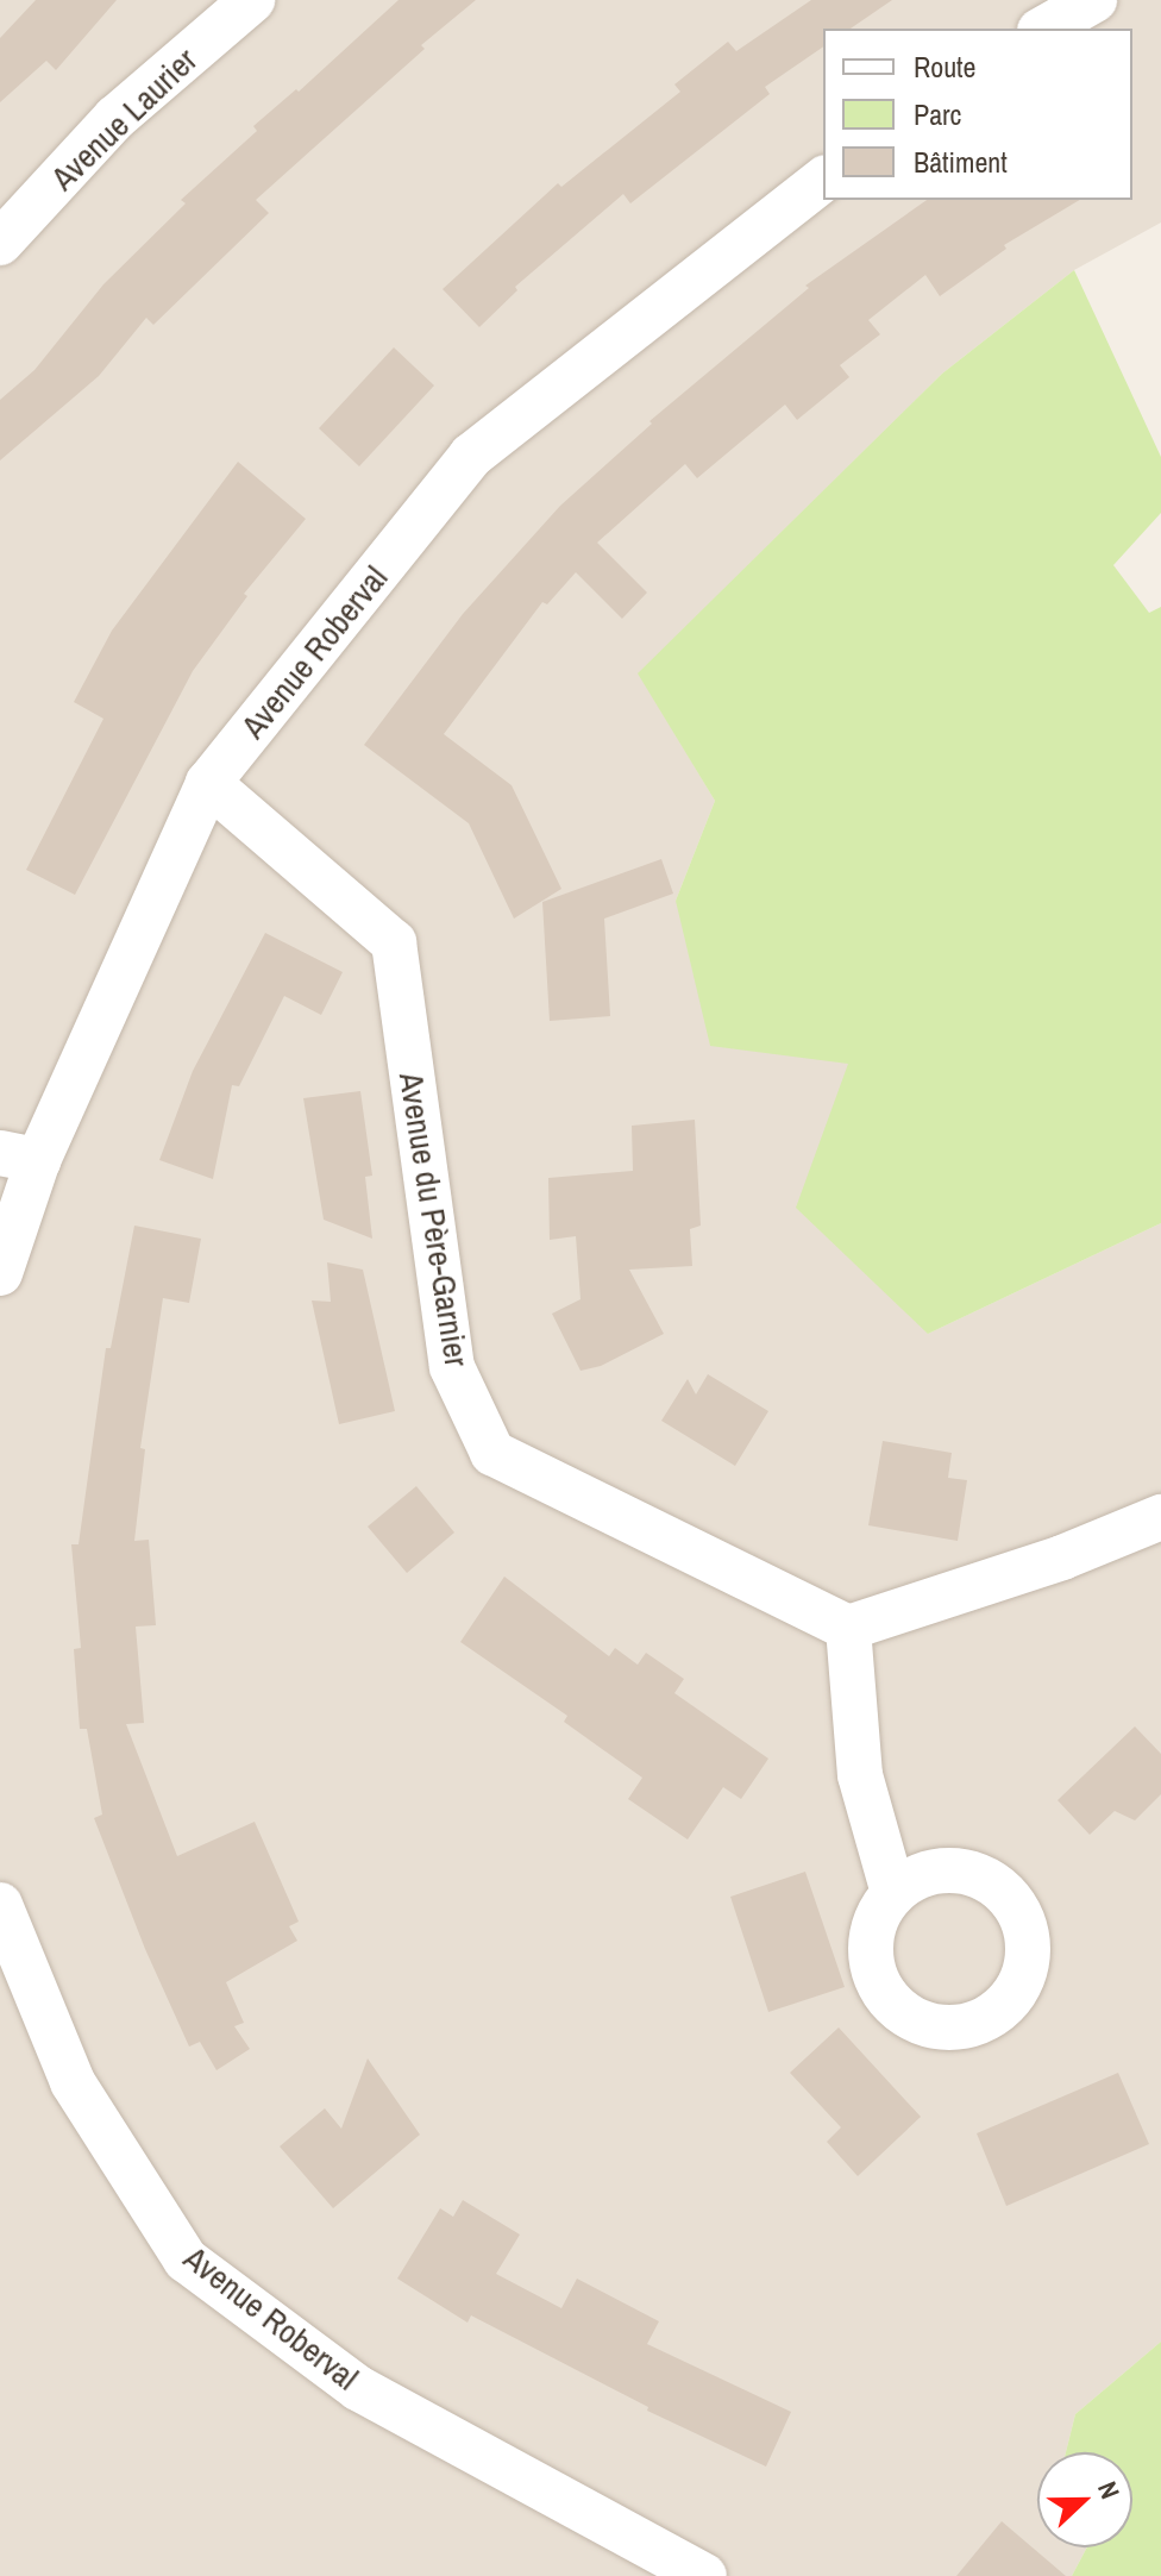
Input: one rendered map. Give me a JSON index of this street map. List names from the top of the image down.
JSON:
{
  "streets": {
    "street": ["Avenue Laurier", "Avenue Roberval", "Avenue du Père-Garnier"]
  },
  "crossings": [
    ["Avenue Roberval", "Avenue du Père-Garnier"]
  ],
  "legend": ["Route", "Parc", "Bâtiment"],
  "north": "right"
}
